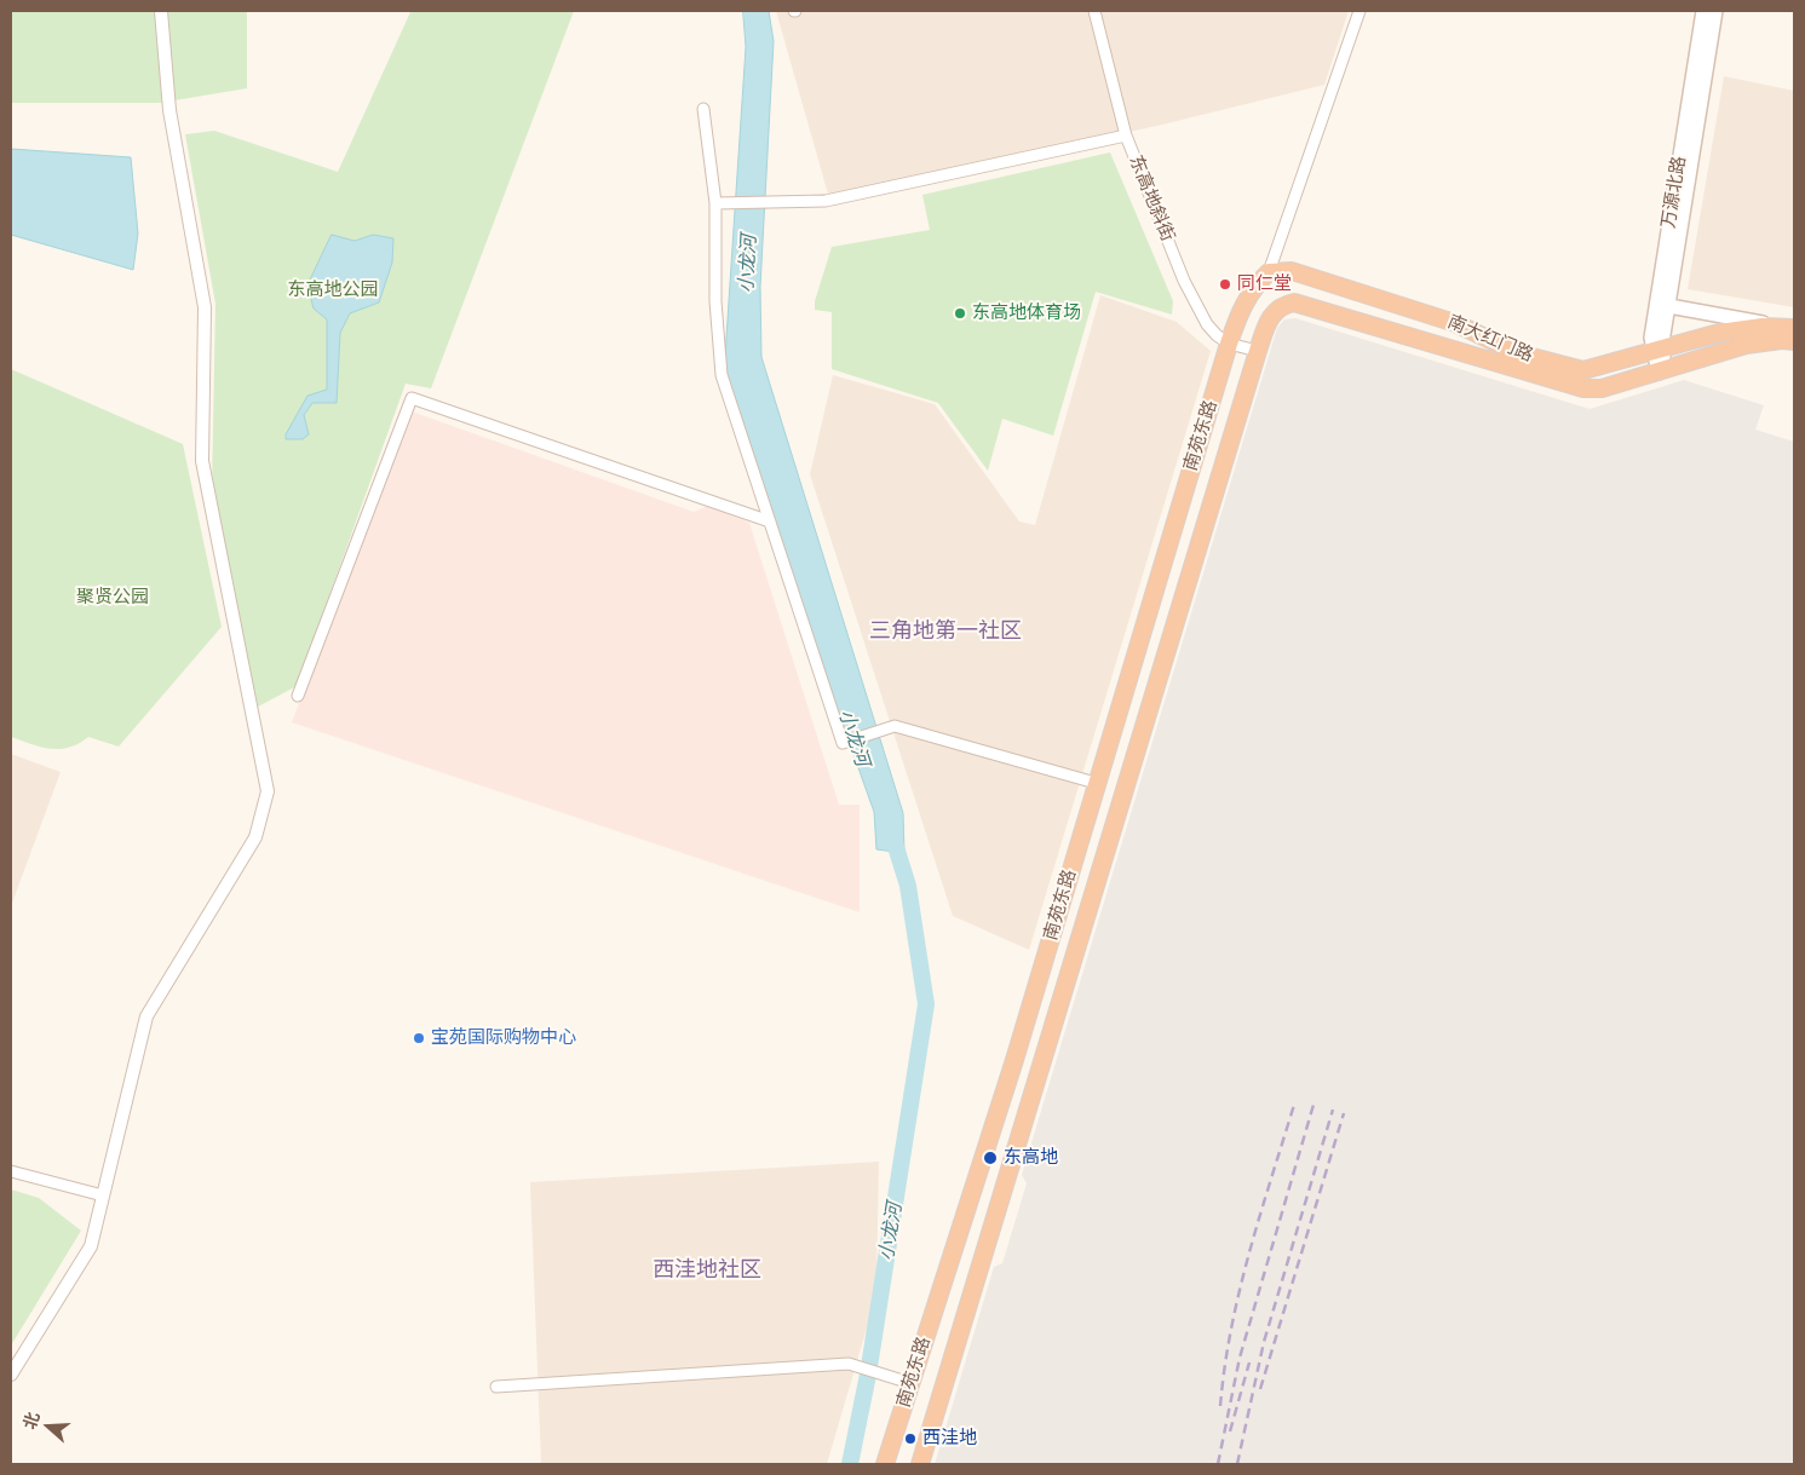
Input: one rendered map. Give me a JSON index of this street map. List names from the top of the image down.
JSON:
{
  "streets": {
    "highway": ["南大红门路", "南苑东路"],
    "main road": ["万源北路"],
    "street": ["东高地斜街"]
  },
  "crossings": [
    ["万源北路", "南大红门路"],
    ["东高地斜街", "南大红门路"],
    ["东高地斜街", "南苑东路"],
    ["南大红门路", "南苑东路"]
  ],
  "districts": ["三角地第一社区", "西洼地社区"],
  "water": ["小龙河"],
  "parks": ["东高地公园", "聚贤公园"],
  "places": [
    "同仁堂",
    "东高地体育场",
    "宝苑国际购物中心",
    "东高地",
    "西洼地"
  ],
  "north": "left"
}
